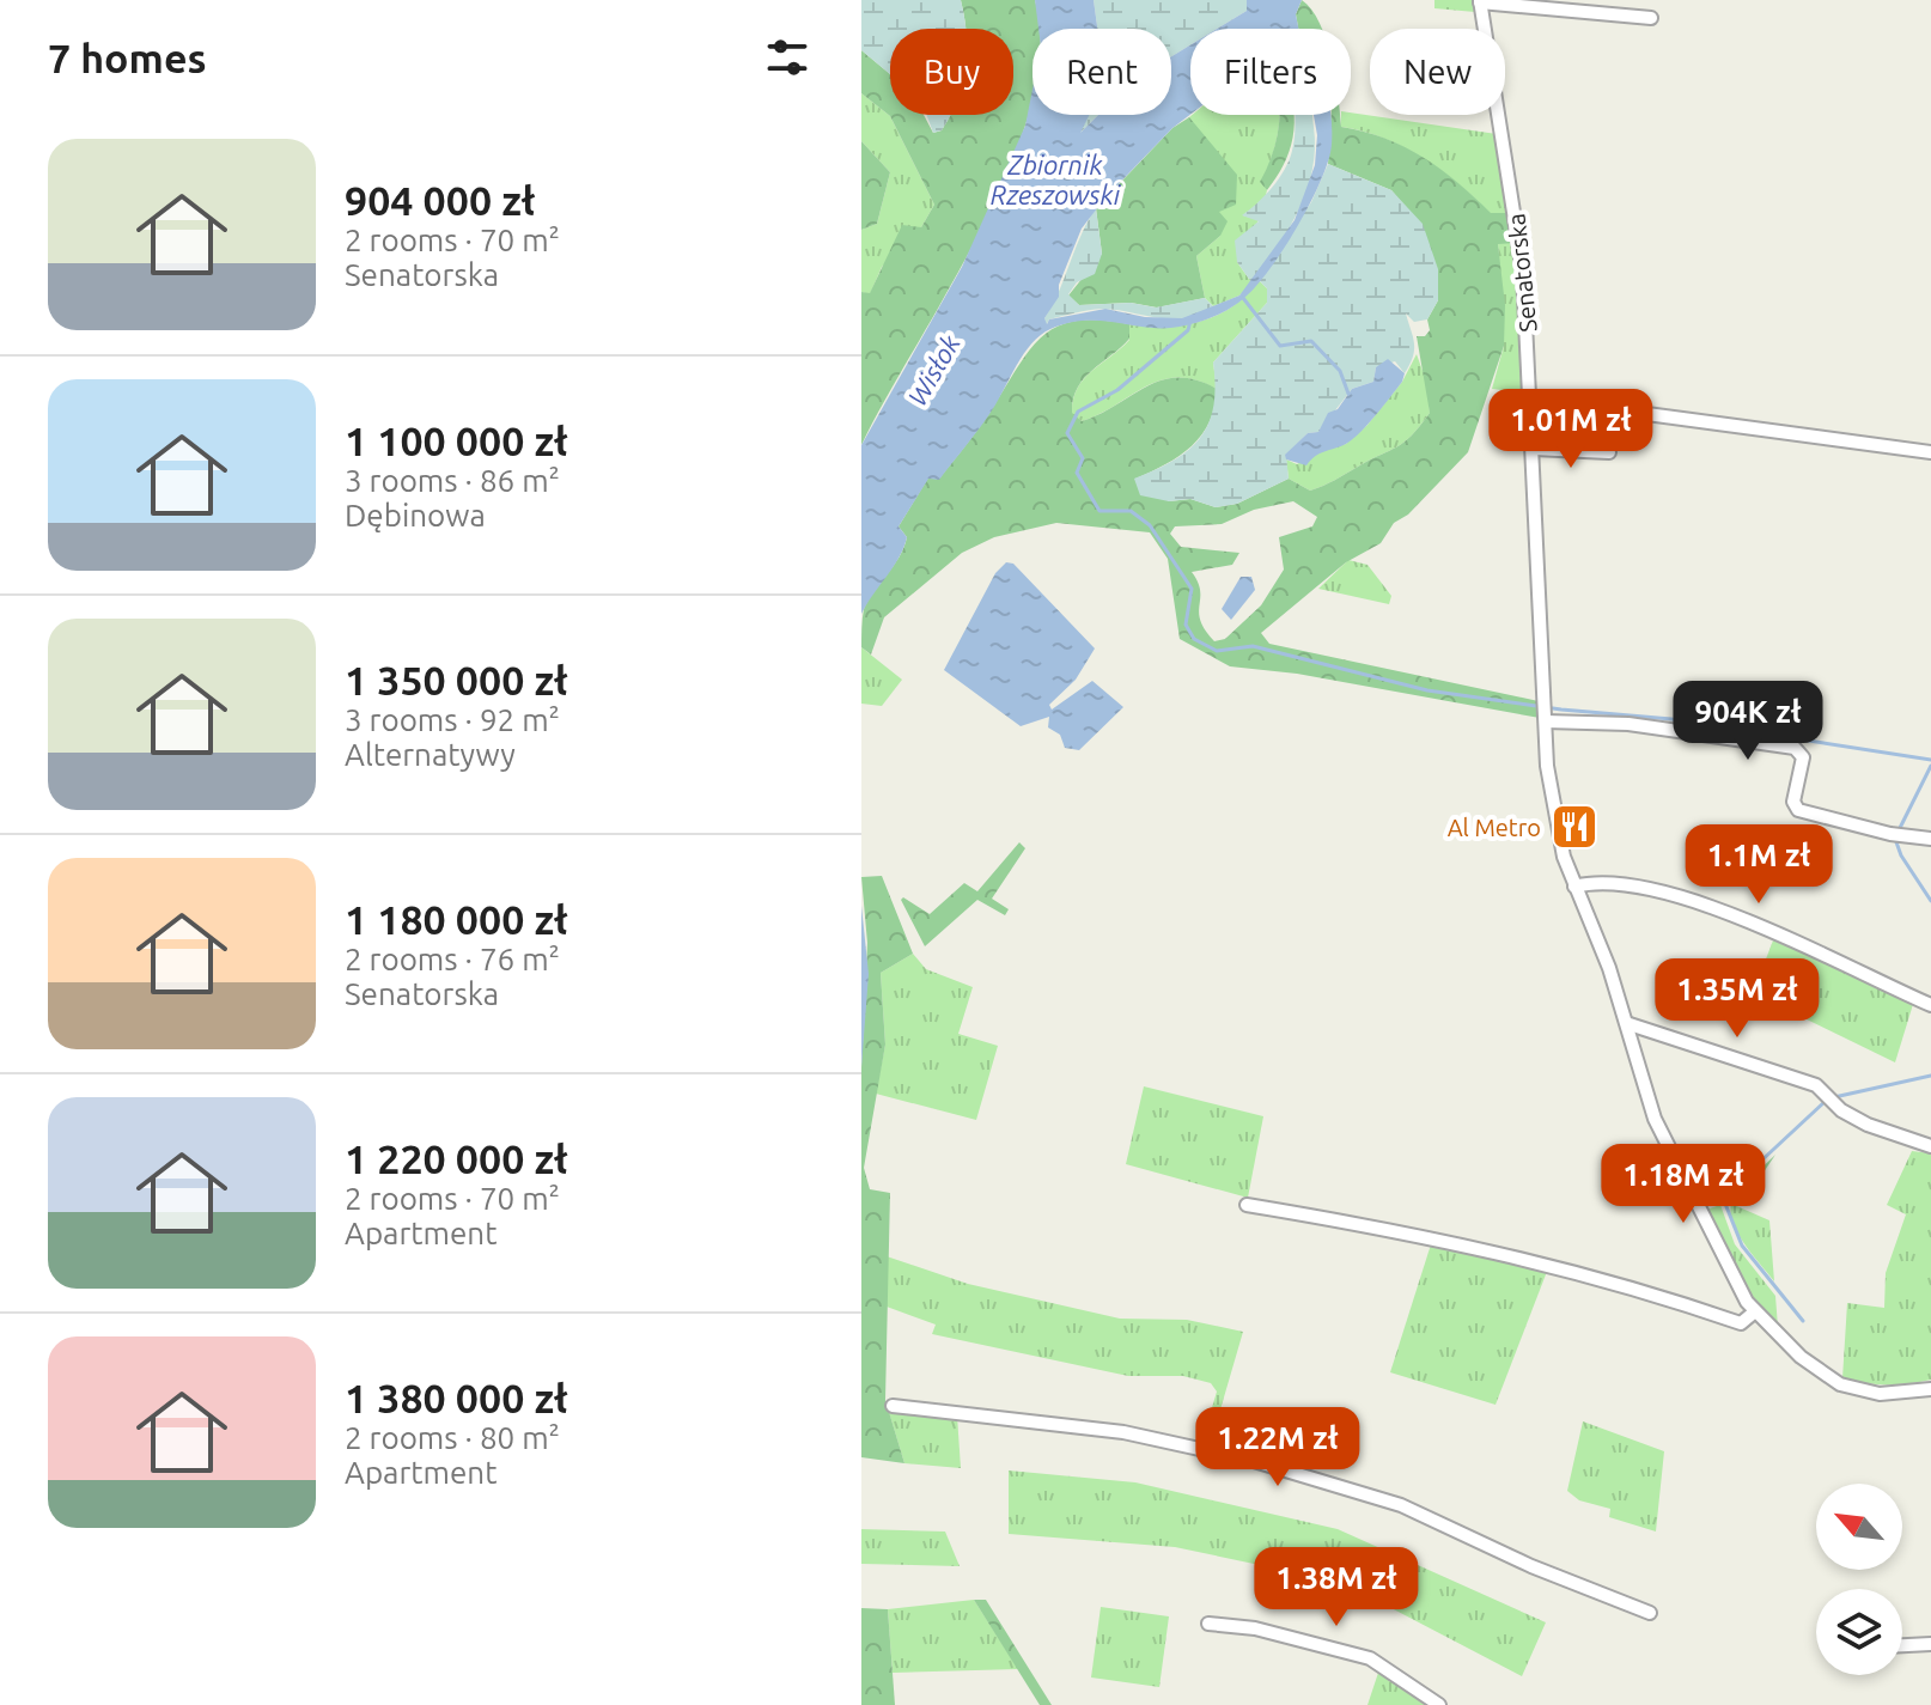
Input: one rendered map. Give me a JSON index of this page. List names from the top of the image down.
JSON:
{
  "streets": {
    "street": ["Senatorska"]
  },
  "water": ["Zbiornik Rzeszowski", "Wisłok"],
  "places": {
    "restaurant": ["Al Metro"]
  },
  "north": "top left",
  "page": {
    "heading": "7 homes",
    "chip": [
      "Buy",
      "Rent",
      "Filters",
      "New"
    ],
    "list": [
      {
        "name": "904 000 zł",
        "note": "2 rooms · 70 m² · Senatorska"
      },
      {
        "name": "1 100 000 zł",
        "note": "3 rooms · 86 m² · Dębinowa"
      },
      {
        "name": "1 350 000 zł",
        "note": "3 rooms · 92 m² · Alternatywy"
      },
      {
        "name": "1 180 000 zł",
        "note": "2 rooms · 76 m² · Senatorska"
      },
      {
        "name": "1 220 000 zł",
        "note": "2 rooms · 70 m² · Apartment"
      },
      {
        "name": "1 380 000 zł",
        "note": "2 rooms · 80 m² · Apartment"
      }
    ],
    "price": [
      "1.01M zł",
      "904K zł",
      "1.1M zł",
      "1.35M zł",
      "1.18M zł",
      "1.22M zł",
      "1.38M zł"
    ]
  }
}
